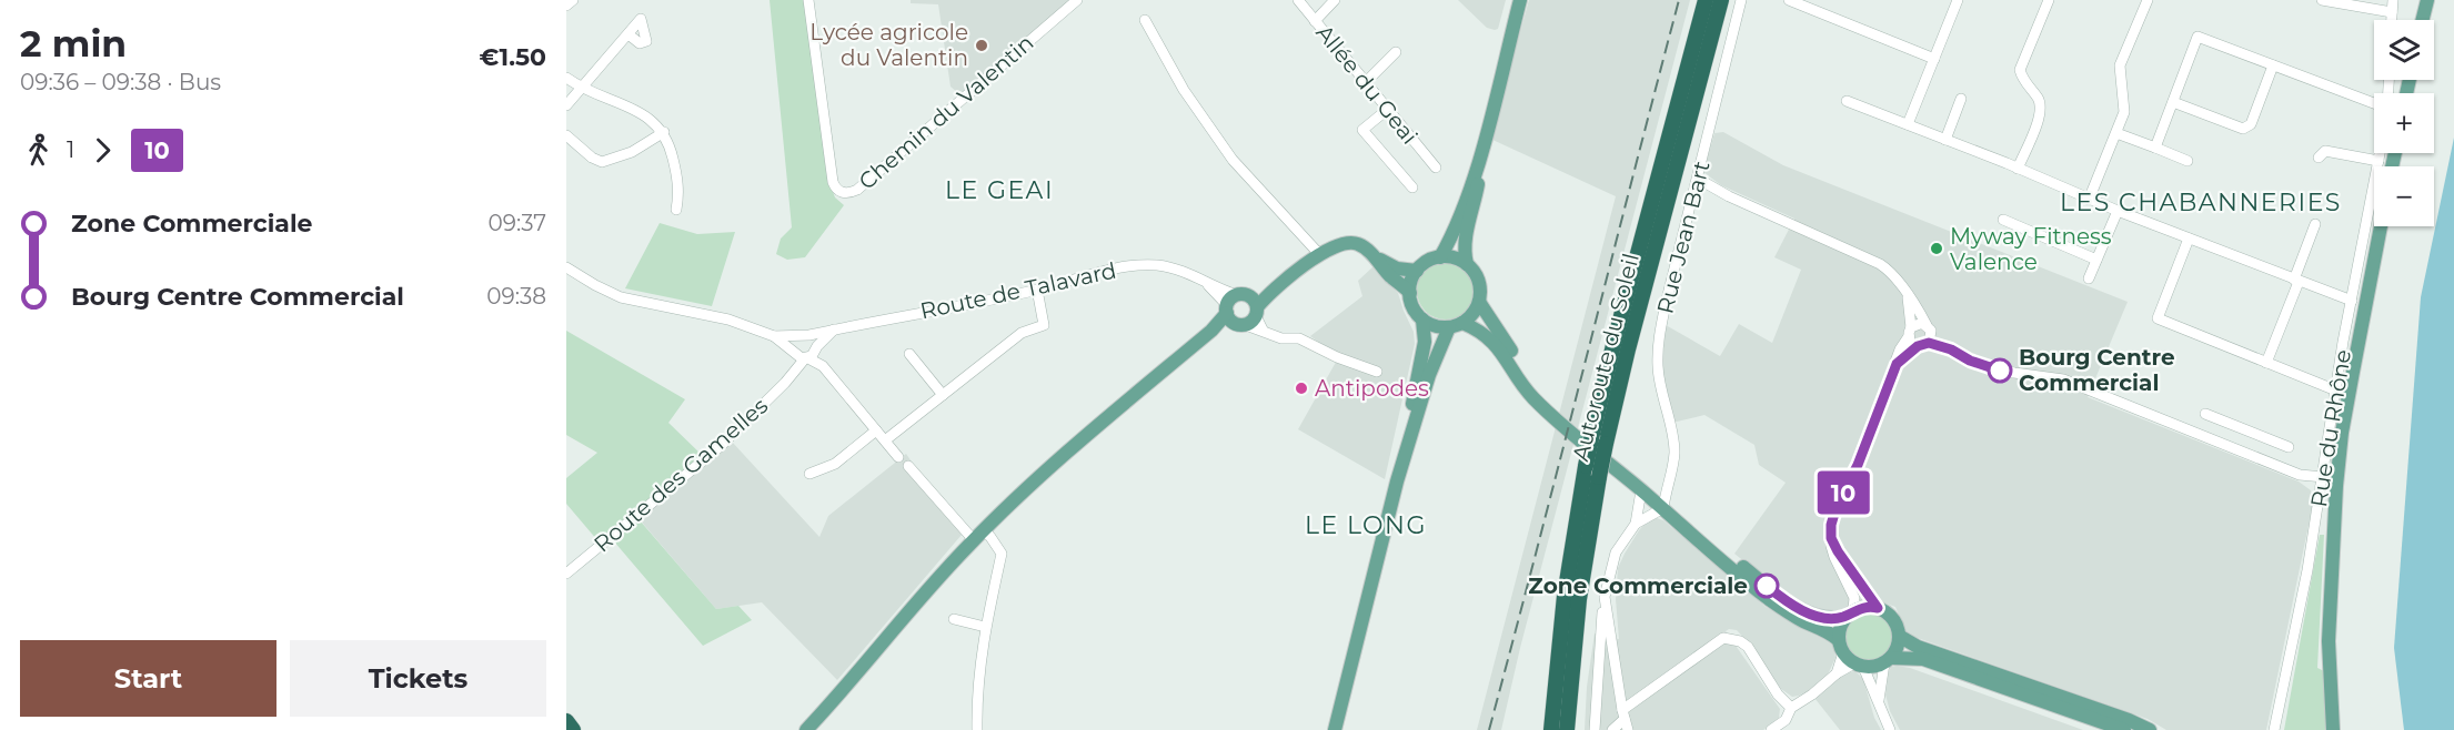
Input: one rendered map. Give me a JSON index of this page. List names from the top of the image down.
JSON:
{
  "streets": {
    "highway": ["Autoroute du Soleil"],
    "street": [
      "Allée du Geai",
      "Chemin du Valentin",
      "Rue Jean Bart",
      "Route de Talavard",
      "Rue du Rhône",
      "Route des Gamelles"
    ]
  },
  "crossings": [
    ["Route de Talavard", "Route des Gamelles"]
  ],
  "districts": ["LE GEAI", "LES CHABANNERIES", "LE LONG"],
  "places": [
    "Lycée agricole du Valentin",
    "Myway Fitness Valence",
    "Bourg Centre Commercial",
    "Antipodes",
    "Zone Commerciale"
  ],
  "lines": ["bus line 10"],
  "page": {
    "heading": ["2 min", "09:36 – 09:38 · Bus", "€1.50"],
    "on_map": "10",
    "map_buttons": ["+", "−"],
    "legs": ["1", "10"],
    "list": [
      {
        "name": "Zone Commerciale",
        "value": "09:37"
      },
      {
        "name": "Bourg Centre Commercial",
        "value": "09:38"
      }
    ],
    "buttons": ["Start", "Tickets"]
  }
}
